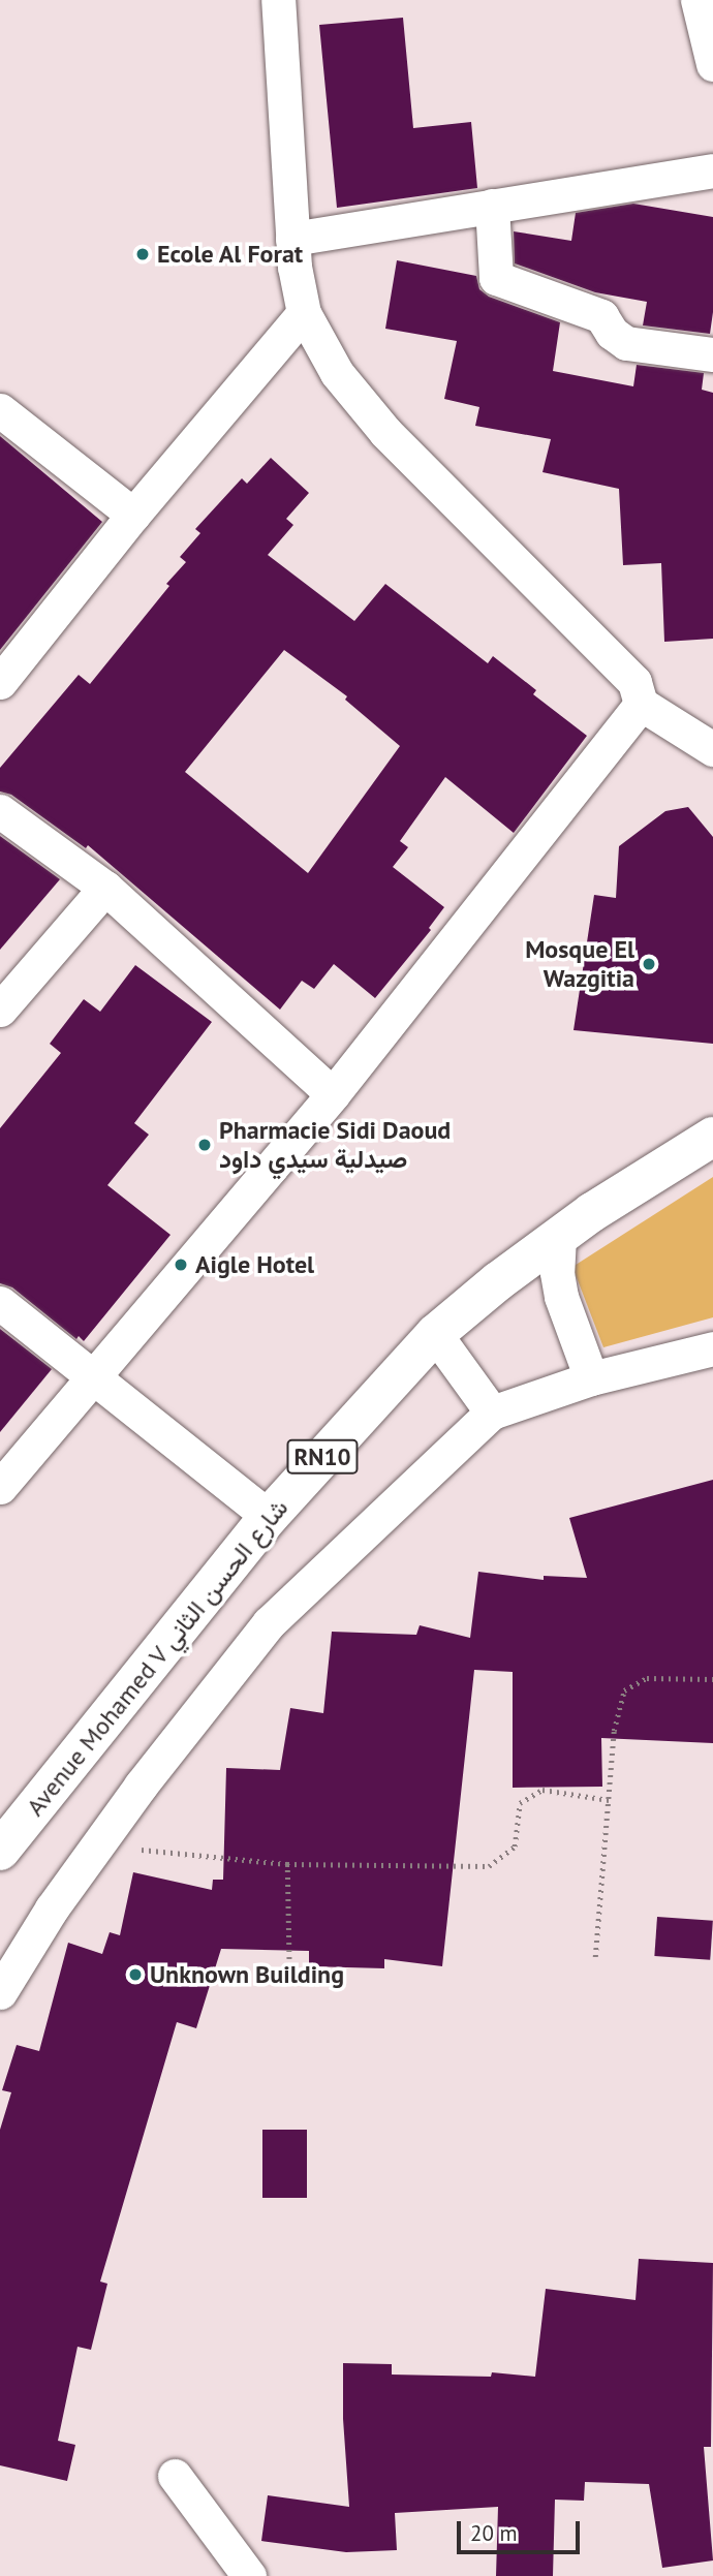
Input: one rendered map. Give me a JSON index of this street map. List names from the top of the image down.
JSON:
{
  "streets": {
    "main road": ["RN10", "Avenue Mohamed V شارع الحسن الثاني"]
  },
  "places": [
    "Ecole Al Forat",
    "Mosque El Wazgitia",
    "Pharmacie Sidi Daoud صيدلية سيدي داود",
    "Aigle Hotel",
    "Unknown Building"
  ],
  "scale_bar": "20 m"
}
